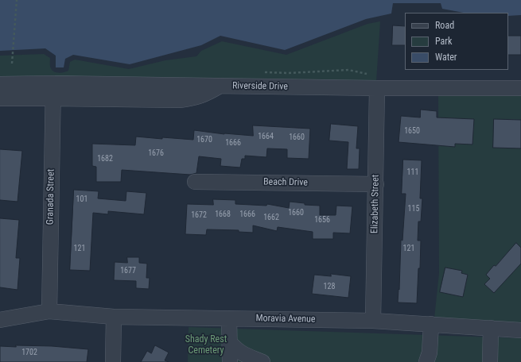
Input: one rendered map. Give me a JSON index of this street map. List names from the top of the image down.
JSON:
{
  "streets": {
    "street": [
      "Riverside Drive",
      "Beach Drive",
      "Granada Street",
      "Elizabeth Street",
      "Moravia Avenue"
    ]
  },
  "crossings": [
    ["Riverside Drive", "Granada Street"],
    ["Riverside Drive", "Elizabeth Street"],
    ["Beach Drive", "Elizabeth Street"],
    ["Granada Street", "Moravia Avenue"],
    ["Elizabeth Street", "Moravia Avenue"]
  ],
  "parks": ["Shady Rest Cemetery"],
  "house_numbers": [
    "1650",
    "1664",
    "1660",
    "1670",
    "1666",
    "1676",
    "1682",
    "111",
    "101",
    "115",
    "1660",
    "1668",
    "1666",
    "1672",
    "1662",
    "1656",
    "121",
    "121",
    "1677",
    "128",
    "1702"
  ],
  "legend": ["Road", "Park", "Water"]
}
